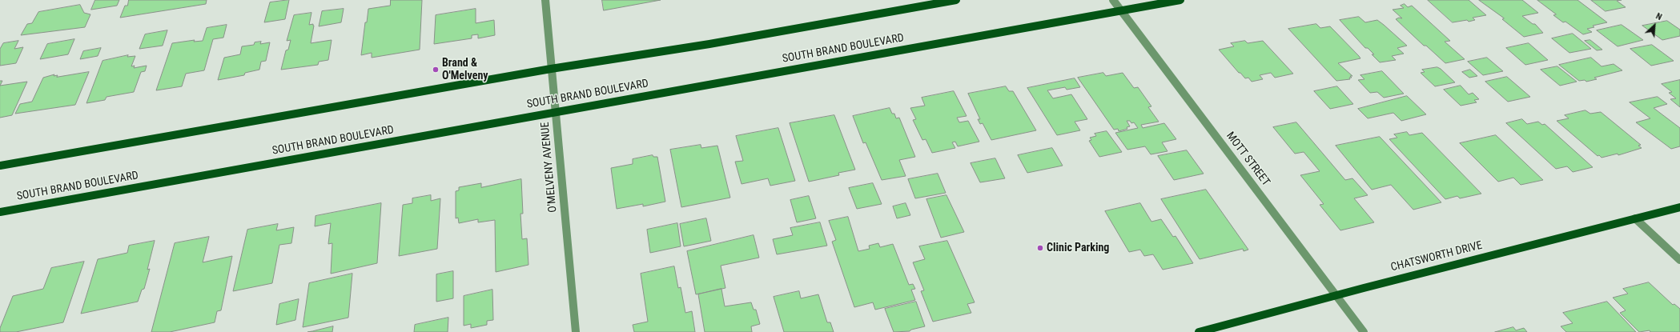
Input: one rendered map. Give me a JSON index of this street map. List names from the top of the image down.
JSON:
{
  "streets": {
    "main road": ["SOUTH BRAND BOULEVARD", "CHATSWORTH DRIVE"],
    "street": ["MOTT STREET", "O'MELVENY AVENUE"]
  },
  "crossings": [
    ["SOUTH BRAND BOULEVARD", "MOTT STREET"],
    ["SOUTH BRAND BOULEVARD", "O'MELVENY AVENUE"],
    ["MOTT STREET", "CHATSWORTH DRIVE"]
  ],
  "places": ["Brand & O'Melveny", "Clinic Parking"],
  "north": "top right"
}
